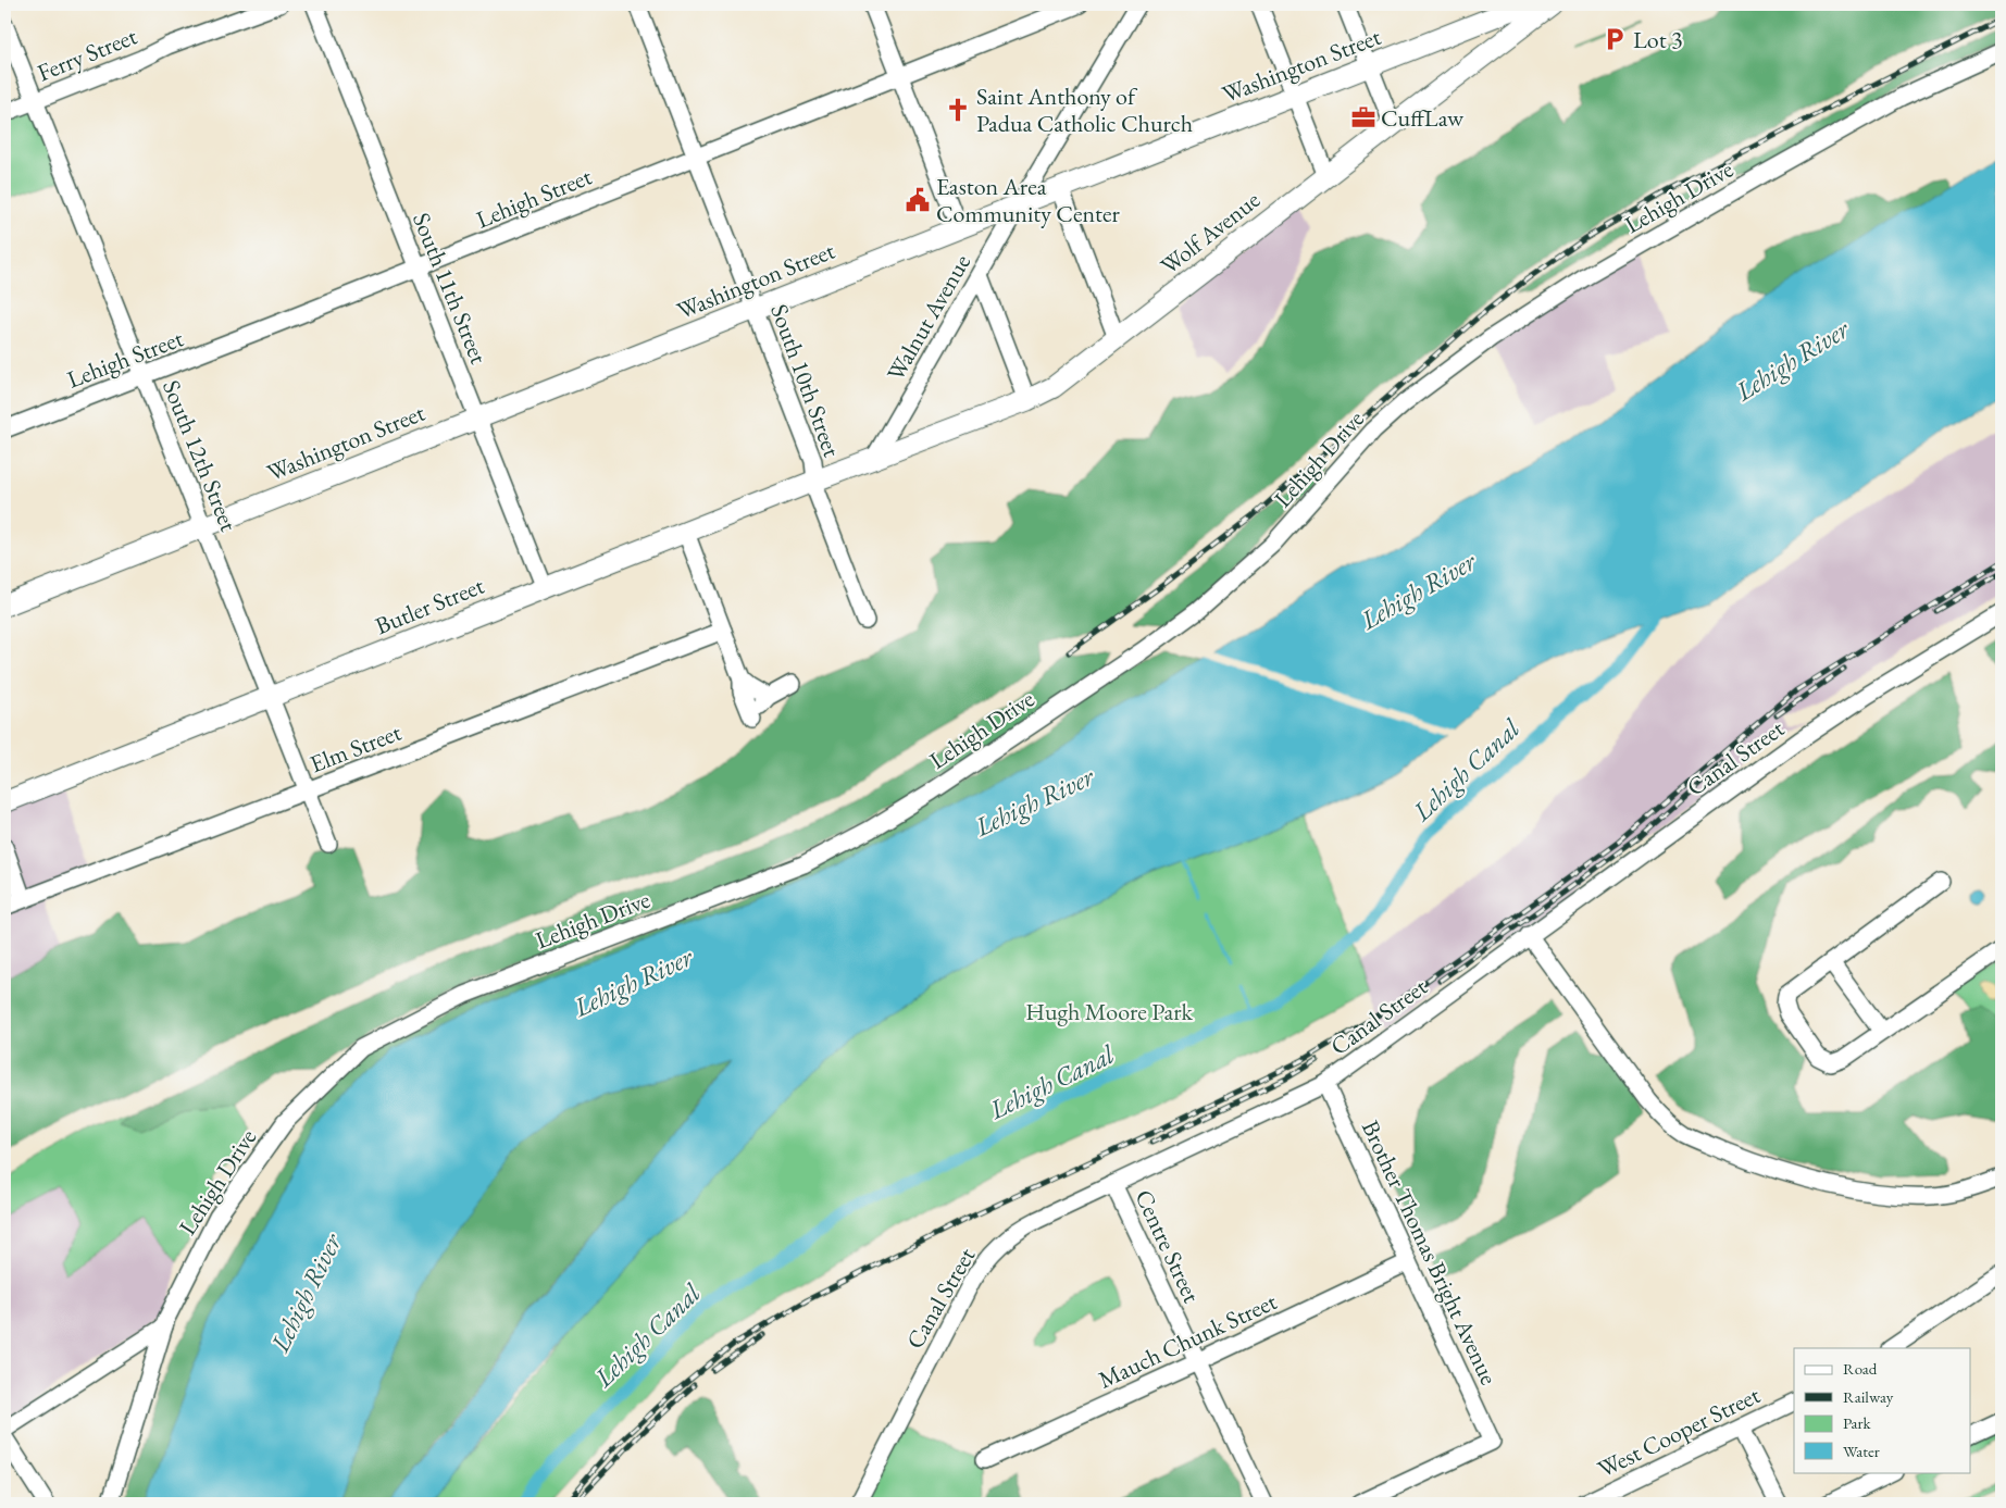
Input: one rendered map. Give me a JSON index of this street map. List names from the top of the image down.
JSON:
{
  "streets": {
    "main road": ["Washington Street", "Wolf Avenue", "Butler Street"],
    "street": [
      "Ferry Street",
      "Lehigh Drive",
      "Lehigh Street",
      "South 11th Street",
      "Walnut Avenue",
      "South 10th Street",
      "South 12th Street",
      "Elm Street",
      "Canal Street",
      "Centre Street",
      "Brother Thomas Bright Avenue",
      "Mauch Chunk Street",
      "West Cooper Street"
    ]
  },
  "crossings": [
    ["Ferry Street", "South 12th Street"],
    ["Washington Street", "South 11th Street"],
    ["Washington Street", "Walnut Avenue"],
    ["Washington Street", "South 10th Street"],
    ["Washington Street", "South 12th Street"],
    ["Lehigh Street", "South 11th Street"],
    ["Lehigh Street", "South 10th Street"],
    ["Lehigh Street", "South 12th Street"],
    ["Wolf Avenue", "Walnut Avenue"],
    ["Wolf Avenue", "Butler Street"],
    ["South 11th Street", "Butler Street"],
    ["Walnut Avenue", "Butler Street"],
    ["South 10th Street", "Butler Street"],
    ["South 12th Street", "Butler Street"],
    ["South 12th Street", "Elm Street"],
    ["Canal Street", "Centre Street"],
    ["Canal Street", "Brother Thomas Bright Avenue"],
    ["Centre Street", "Mauch Chunk Street"],
    ["Brother Thomas Bright Avenue", "Mauch Chunk Street"]
  ],
  "water": ["Lehigh River", "Lehigh Canal"],
  "parks": ["Hugh Moore Park"],
  "places": {
    "parking": ["Lot 3"],
    "church": ["Saint Anthony of Padua Catholic Church"],
    "office": ["CuffLaw"],
    "public building": ["Easton Area Community Center"]
  },
  "legend": [
    "Road",
    "Railway",
    "Park",
    "Water"
  ]
}
